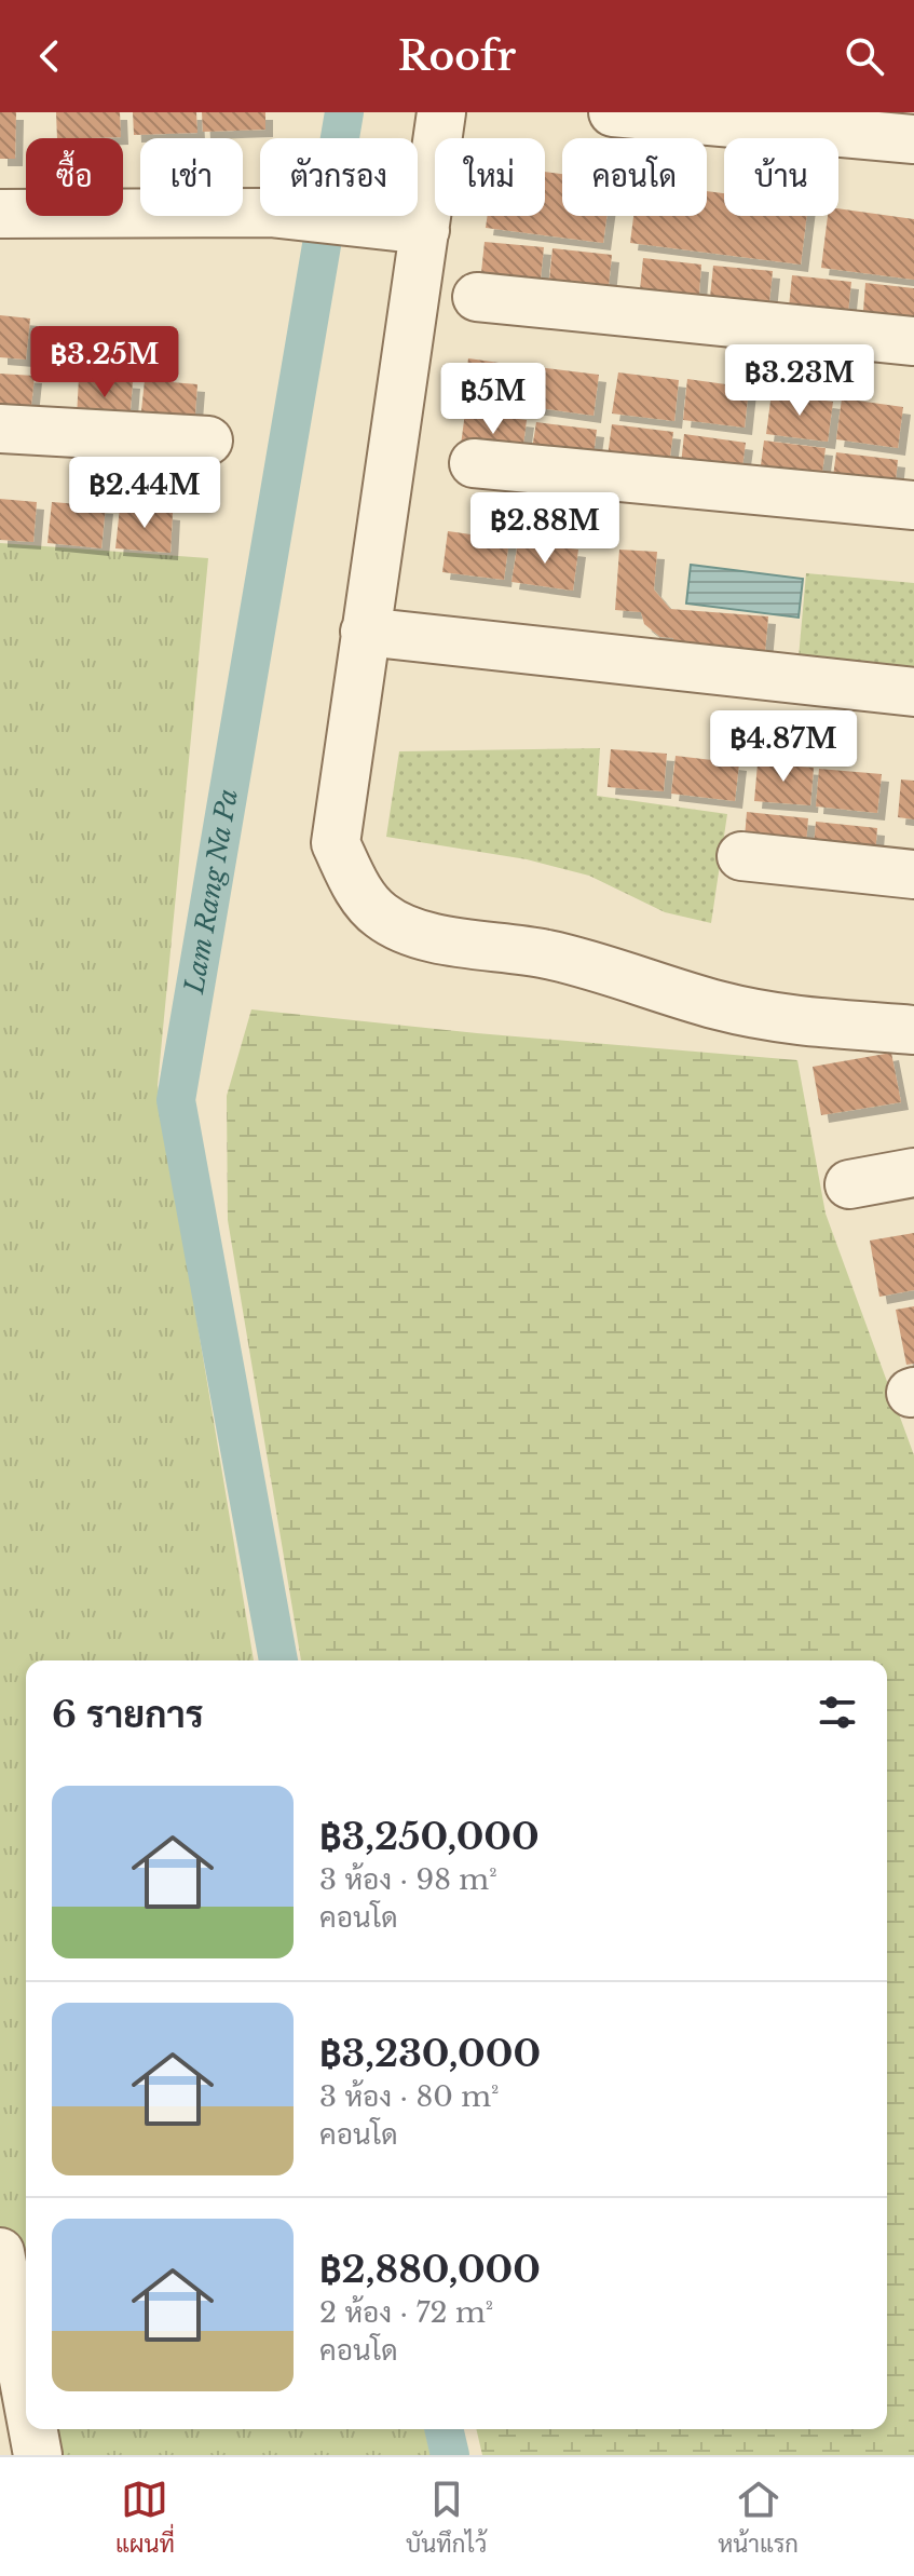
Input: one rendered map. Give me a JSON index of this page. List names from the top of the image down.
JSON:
{
  "water": ["Lam Rang Na Pa"],
  "page": {
    "header": "Roofr",
    "chip": [
      "ซื้อ",
      "เช่า",
      "ตัวกรอง",
      "ใหม่",
      "คอนโด",
      "บ้าน"
    ],
    "price": [
      "฿3.25M",
      "฿3.23M",
      "฿5M",
      "฿2.44M",
      "฿2.88M",
      "฿4.87M"
    ],
    "heading": "6 รายการ",
    "list": [
      {
        "name": "฿3,250,000",
        "note": "3 ห้อง · 98 m² · คอนโด"
      },
      {
        "name": "฿3,230,000",
        "note": "3 ห้อง · 80 m² · คอนโด"
      },
      {
        "name": "฿2,880,000",
        "note": "2 ห้อง · 72 m² · คอนโด"
      }
    ],
    "tabs": ["แผนที่", "บันทึกไว้", "หน้าแรก"]
  }
}
